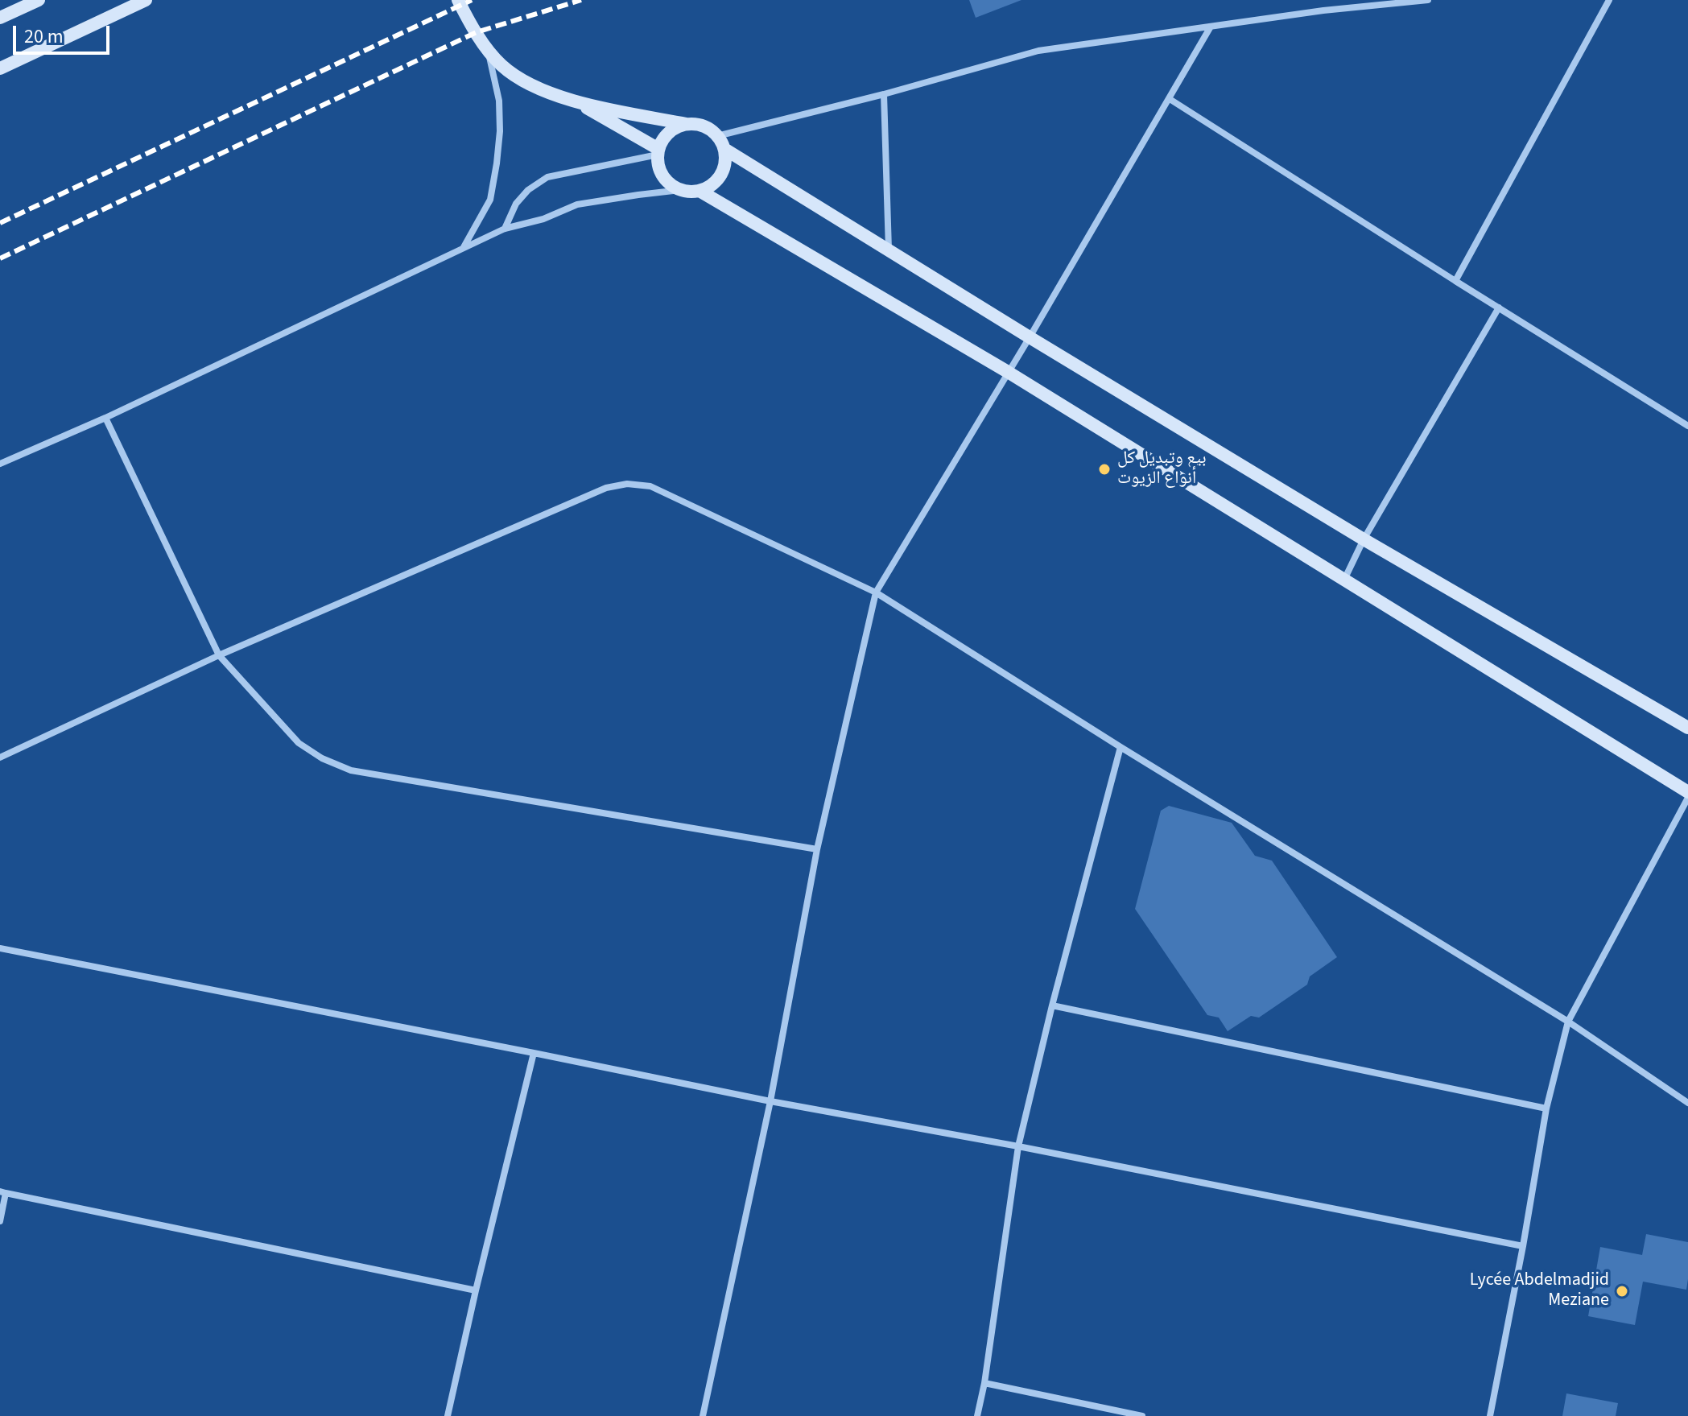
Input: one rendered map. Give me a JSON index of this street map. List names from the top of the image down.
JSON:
{
  "places": ["بيع وتبديل كل أنواع الزيوت", "Lycée Abdelmadjid Meziane"],
  "scale_bar": "20 m"
}
